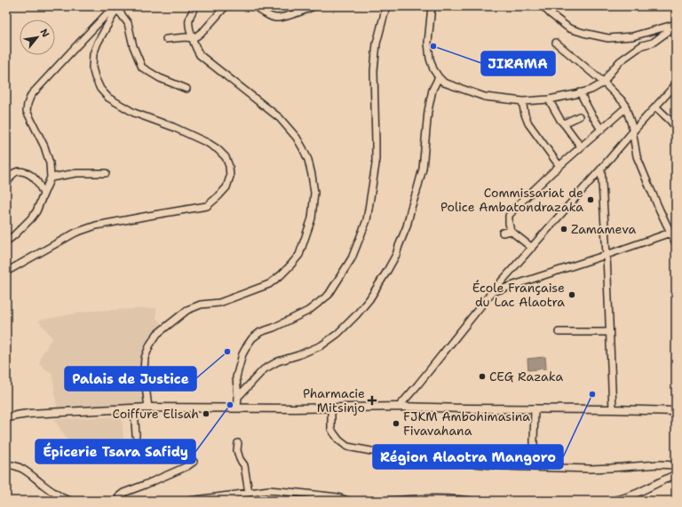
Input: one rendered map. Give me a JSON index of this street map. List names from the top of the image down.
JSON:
{
  "places": {
    "other": [
      "JIRAMA",
      "Commissariat de Police Ambatondrazaka",
      "Zamameva",
      "École Française du Lac Alaotra",
      "Palais de Justice",
      "CEG Razaka",
      "Région Alaotra Mangoro",
      "Épicerie Tsara Safidy",
      "Coiffure Elisah",
      "FJKM Ambohimasina Fivavahana"
    ],
    "health": ["Pharmacie Mitsinjo"]
  },
  "north": "top right"
}
